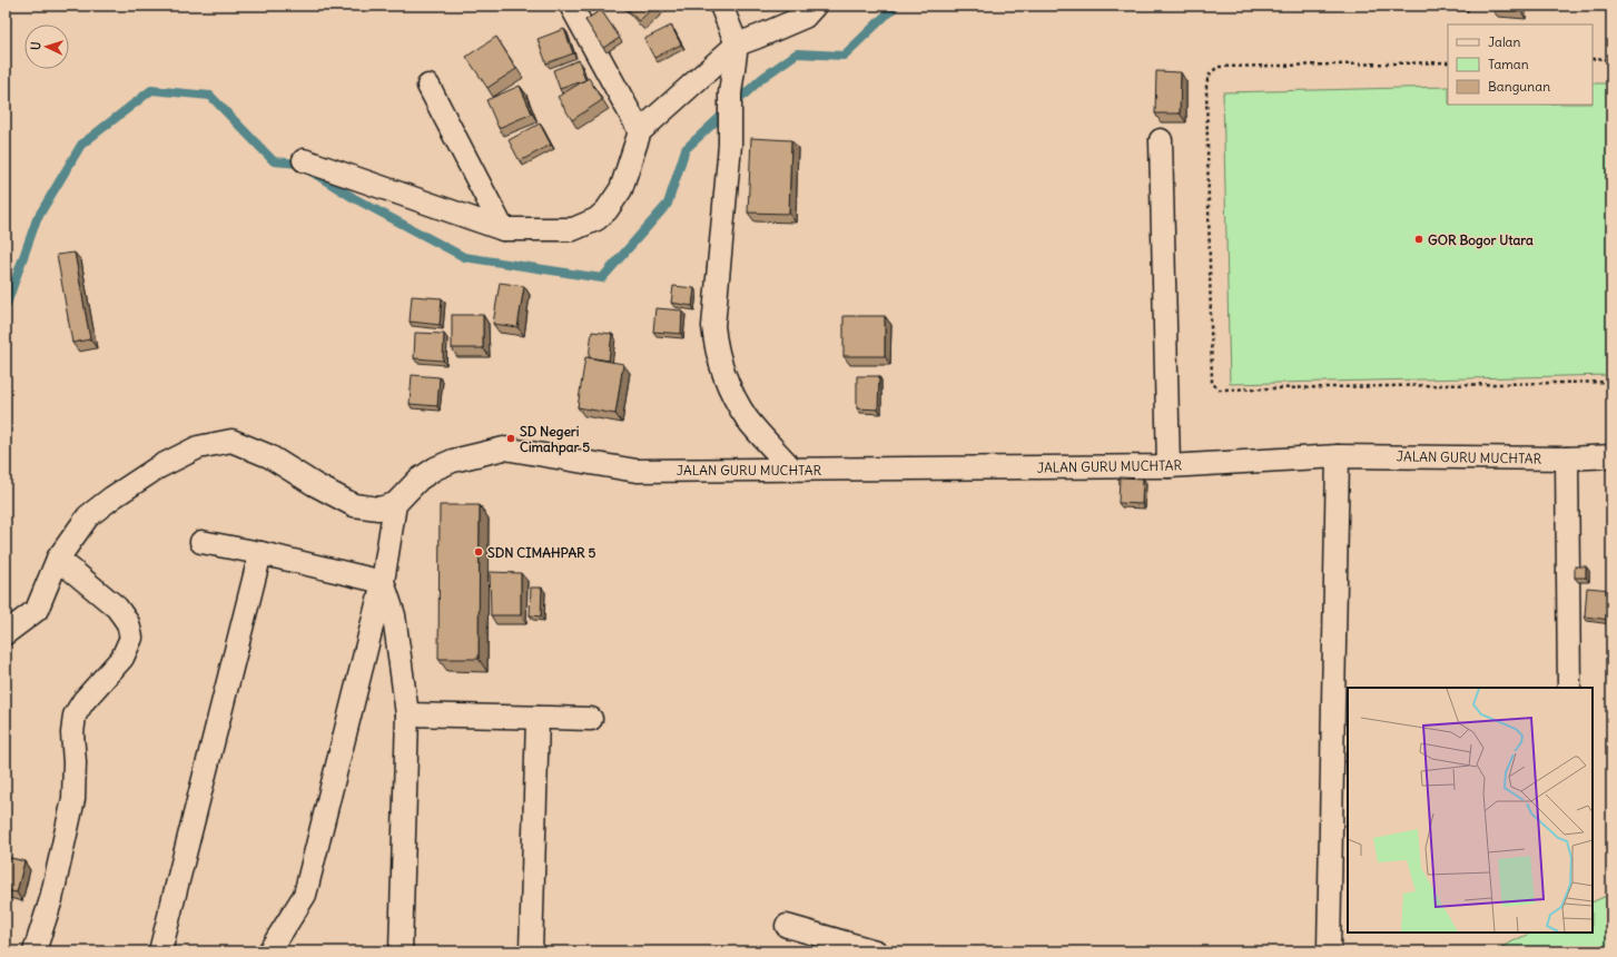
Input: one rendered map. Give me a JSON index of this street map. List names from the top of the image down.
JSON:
{
  "streets": {
    "street": ["JALAN GURU MUCHTAR"]
  },
  "places": ["GOR Bogor Utara", "SD Negeri Cimahpar 5", "SDN CIMAHPAR 5"],
  "legend": ["Jalan", "Taman", "Bangunan"],
  "north": "left"
}
